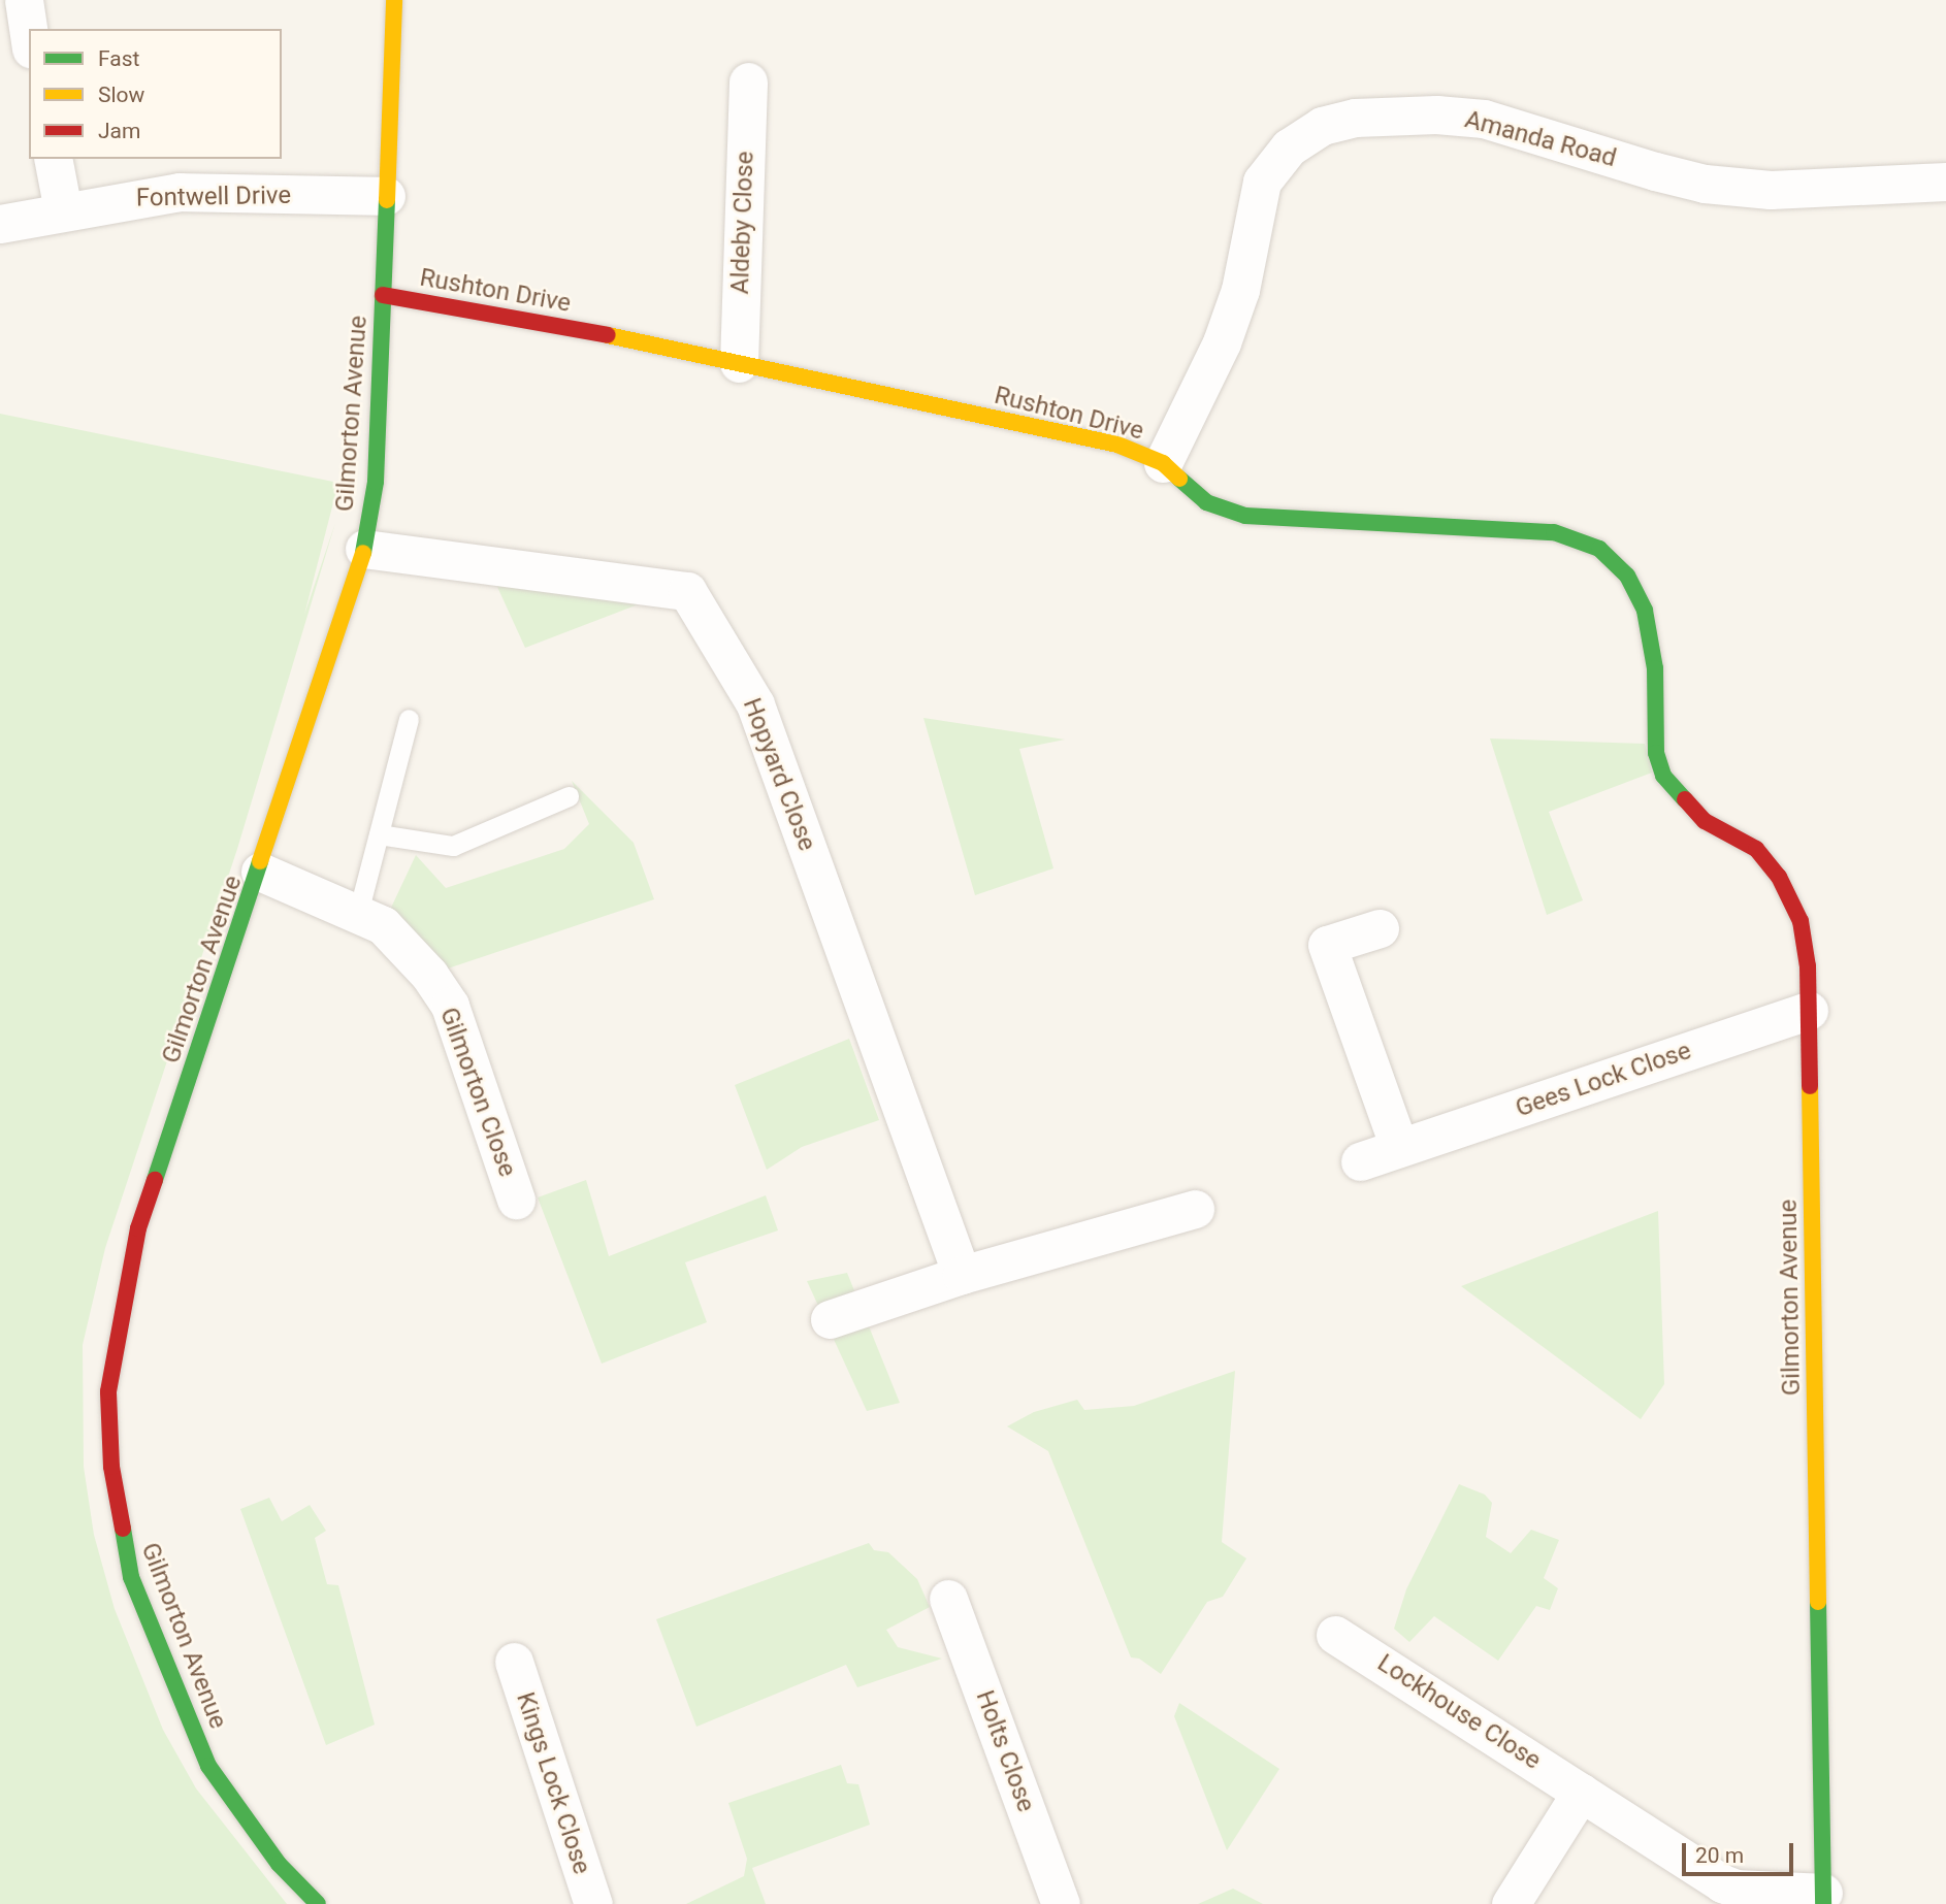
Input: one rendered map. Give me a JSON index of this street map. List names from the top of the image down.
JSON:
{
  "streets": {
    "street": [
      "Amanda Road",
      "Fontwell Drive",
      "Aldeby Close",
      "Rushton Drive",
      "Gilmorton Avenue",
      "Hopyard Close",
      "Gees Lock Close",
      "Gilmorton Close",
      "Lockhouse Close",
      "Holts Close",
      "Kings Lock Close"
    ]
  },
  "crossings": [
    ["Amanda Road", "Rushton Drive"],
    ["Fontwell Drive", "Gilmorton Avenue"],
    ["Aldeby Close", "Rushton Drive"],
    ["Rushton Drive", "Gilmorton Avenue"],
    ["Gilmorton Avenue", "Hopyard Close"],
    ["Gilmorton Avenue", "Gees Lock Close"],
    ["Gilmorton Avenue", "Gilmorton Close"],
    ["Gilmorton Avenue", "Lockhouse Close"]
  ],
  "legend": ["Fast", "Slow", "Jam"],
  "scale_bar": "20 m"
}
